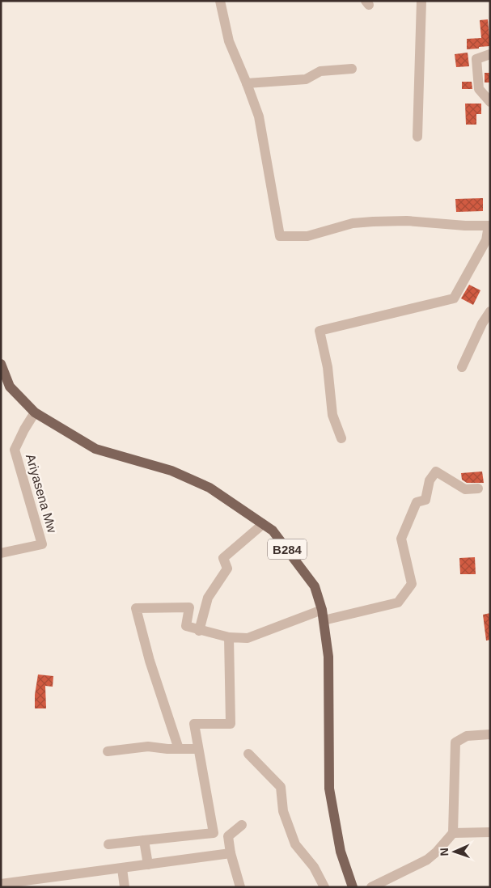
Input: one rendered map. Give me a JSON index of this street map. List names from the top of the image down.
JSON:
{
  "streets": {
    "main road": ["B284"],
    "street": ["Ariyasena Mw"]
  },
  "crossings": [
    ["Ariyasena Mw", "B284"]
  ],
  "north": "left"
}
